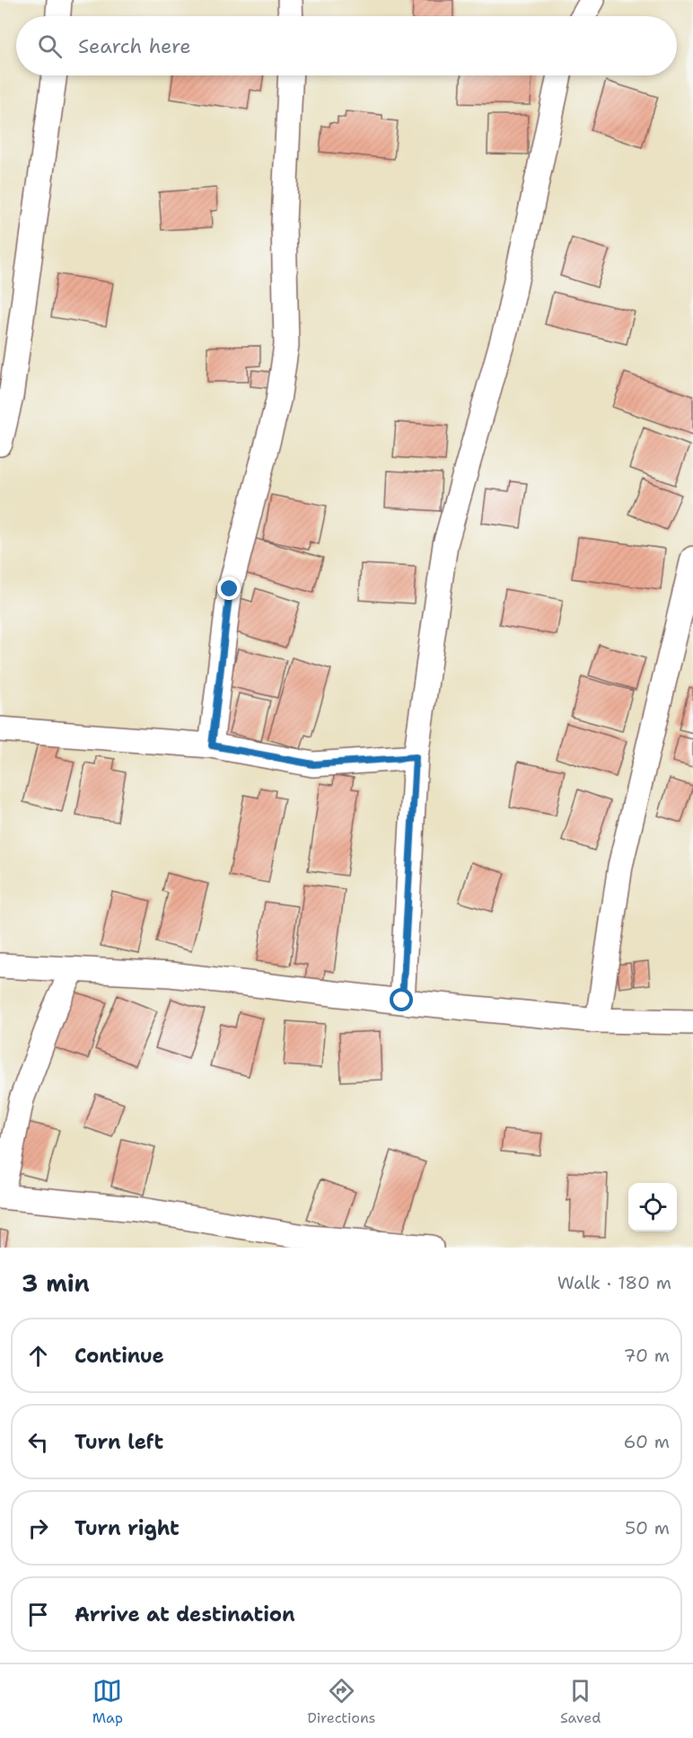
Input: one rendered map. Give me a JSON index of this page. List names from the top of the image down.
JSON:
{
  "page": {
    "search": "Search here",
    "heading": ["3 min", "Walk · 180 m"],
    "list": [
      ["Continue", "70 m"],
      ["Turn left", "60 m"],
      ["Turn right", "50 m"],
      "Arrive at destination"
    ],
    "nav": ["Map", "Directions", "Saved"]
  }
}
